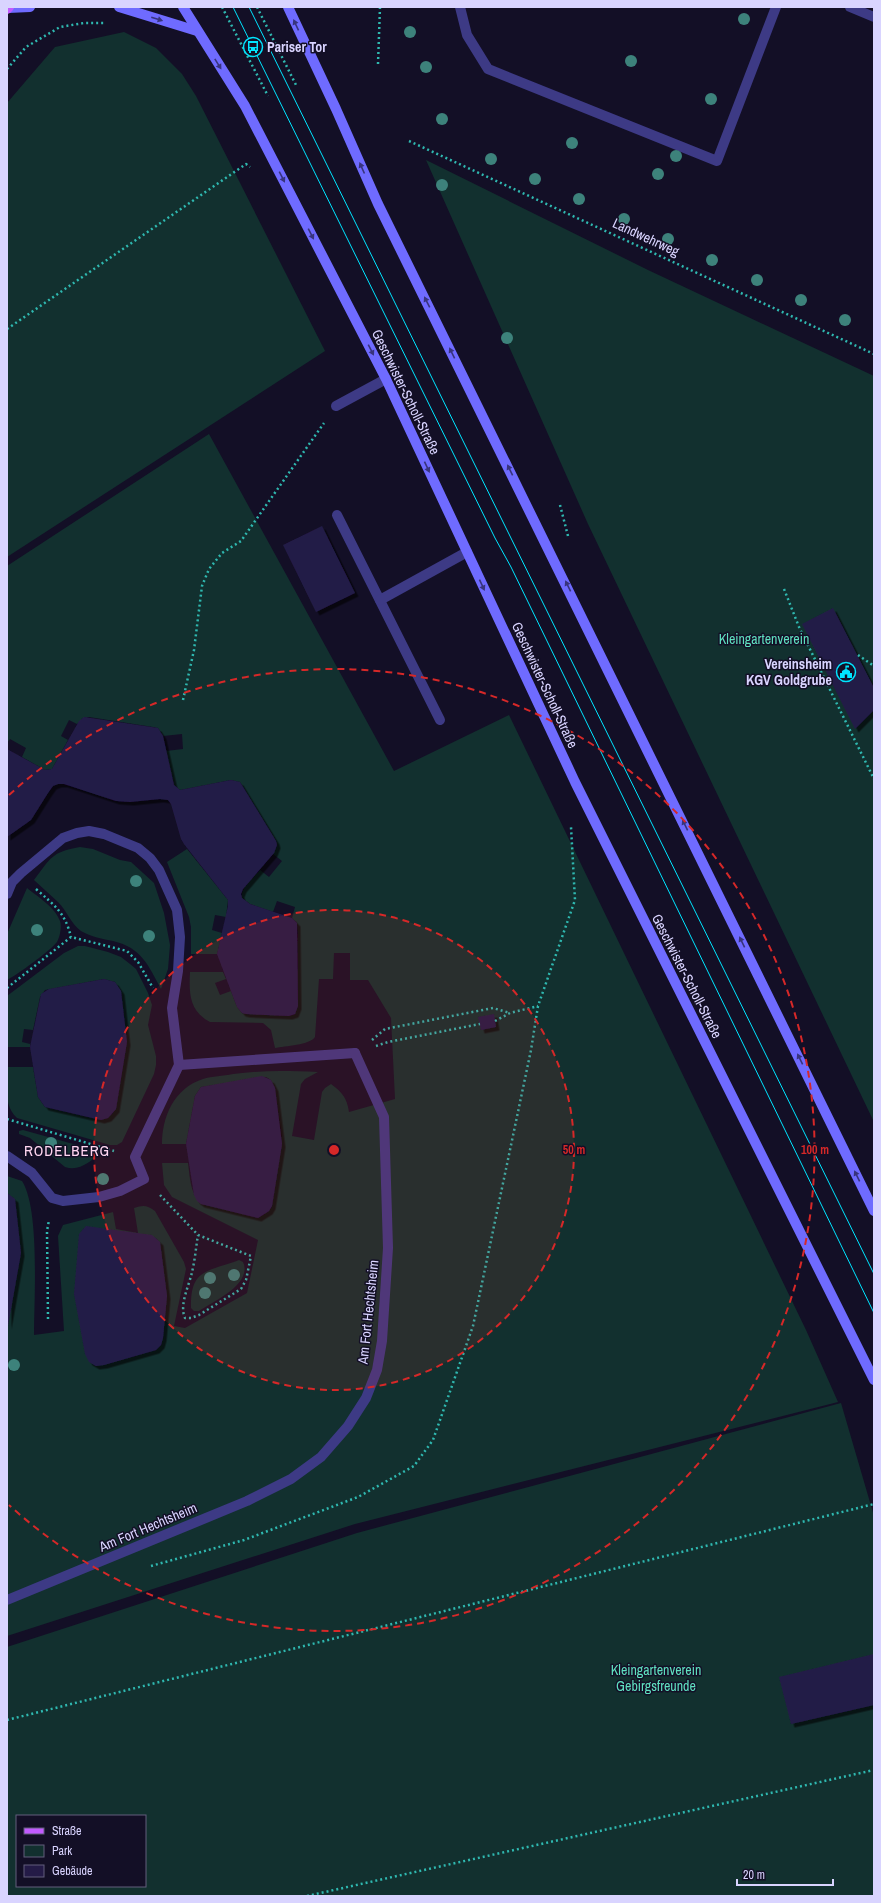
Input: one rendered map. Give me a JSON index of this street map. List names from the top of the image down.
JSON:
{
  "streets": {
    "main road": ["Geschwister-Scholl-Straße"],
    "street": ["Am Fort Hechtsheim"],
    "path": ["Landwehrweg"]
  },
  "districts": ["RODELBERG"],
  "parks": ["Kleingartenverein", "Kleingartenverein Gebirgsfreunde"],
  "places": {
    "bus stop": ["Pariser Tor"],
    "public building": ["Vereinsheim KGV Goldgrube"]
  },
  "legend": ["Straße", "Park", "Gebäude"],
  "scale_bar": "20 m",
  "rings": ["50 m", "100 m"]
}
